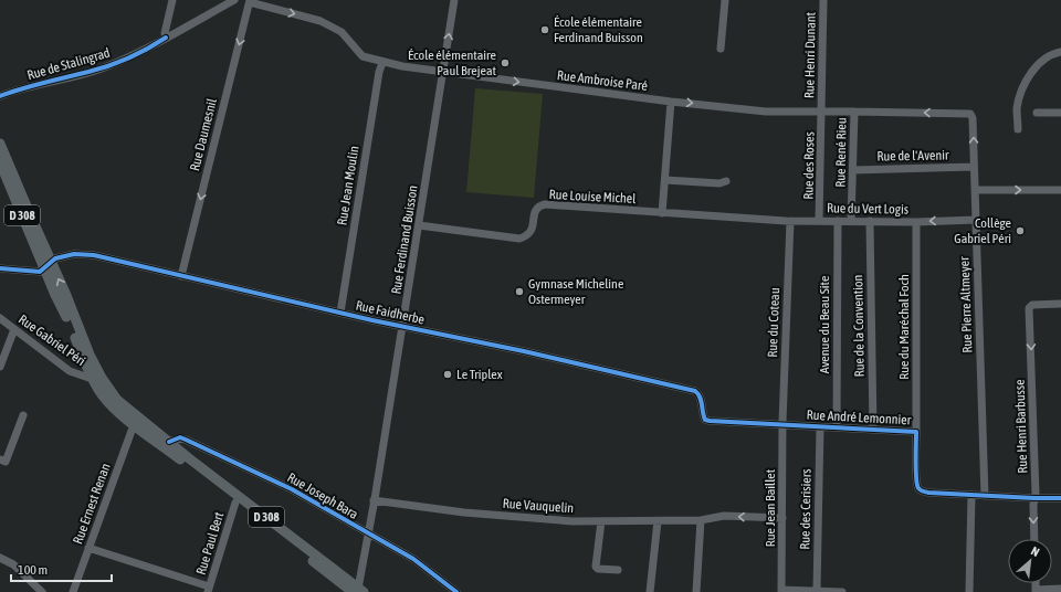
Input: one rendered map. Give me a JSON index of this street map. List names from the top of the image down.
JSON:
{
  "streets": {
    "main road": ["D 308"],
    "street": [
      "Rue Henri Dunant",
      "Rue de Stalingrad",
      "Rue Ambroise Paré",
      "Rue Daumesnil",
      "Rue René Rieu",
      "Rue de l'Avenir",
      "Rue des Roses",
      "Rue Jean Moulin",
      "Rue Louise Michel",
      "Rue du Vert Logis",
      "Rue Ferdinand Buisson",
      "Rue Pierre Altmeyer",
      "Rue Faidherbe",
      "Rue du Coteau",
      "Avenue du Beau Site",
      "Rue de la Convention",
      "Rue du Maréchal Foch",
      "Rue Gabriel Péri",
      "Rue André Lemonnier",
      "Rue Henri Barbusse",
      "Rue Joseph Bara",
      "Rue Ernest Renan",
      "Rue Vauquelin",
      "Rue Jean Baillet",
      "Rue des Cerisiers",
      "Rue Paul Bert"
    ]
  },
  "crossings": [
    ["Rue Henri Dunant", "Rue Ambroise Paré"],
    ["Rue Henri Dunant", "Rue des Roses"],
    ["Rue Ambroise Paré", "Rue Daumesnil"],
    ["Rue Ambroise Paré", "Rue René Rieu"],
    ["Rue Ambroise Paré", "Rue des Roses"],
    ["Rue Ambroise Paré", "Rue Jean Moulin"],
    ["Rue Ambroise Paré", "Rue Ferdinand Buisson"],
    ["Rue Ambroise Paré", "Rue Pierre Altmeyer"],
    ["Rue Daumesnil", "Rue Faidherbe"],
    ["Rue René Rieu", "Rue de l'Avenir"],
    ["Rue René Rieu", "Rue du Vert Logis"],
    ["Rue de l'Avenir", "Rue Pierre Altmeyer"],
    ["Rue des Roses", "Rue du Vert Logis"],
    ["Rue Jean Moulin", "Rue Faidherbe"],
    ["Rue Louise Michel", "Rue du Vert Logis"],
    ["Rue Louise Michel", "Rue Ferdinand Buisson"],
    ["Rue du Vert Logis", "Rue Pierre Altmeyer"],
    ["Rue du Vert Logis", "Rue du Coteau"],
    ["Rue du Vert Logis", "Avenue du Beau Site"],
    ["Rue du Vert Logis", "Rue de la Convention"],
    ["Rue du Vert Logis", "Rue du Maréchal Foch"],
    ["D 308", "Rue Ferdinand Buisson"],
    ["D 308", "Rue Faidherbe"],
    ["D 308", "Rue Gabriel Péri"],
    ["D 308", "Rue Joseph Bara"],
    ["D 308", "Rue Ernest Renan"],
    ["D 308", "Rue Paul Bert"],
    ["Rue Ferdinand Buisson", "Rue Faidherbe"],
    ["Rue Ferdinand Buisson", "Rue Joseph Bara"],
    ["Rue Ferdinand Buisson", "Rue Vauquelin"],
    ["Rue Pierre Altmeyer", "Rue André Lemonnier"],
    ["Rue Faidherbe", "Rue André Lemonnier"],
    ["Rue du Coteau", "Rue André Lemonnier"],
    ["Rue du Coteau", "Rue Jean Baillet"],
    ["Avenue du Beau Site", "Rue André Lemonnier"],
    ["Rue de la Convention", "Rue André Lemonnier"],
    ["Rue du Maréchal Foch", "Rue André Lemonnier"],
    ["Rue André Lemonnier", "Rue Henri Barbusse"],
    ["Rue André Lemonnier", "Rue Jean Baillet"],
    ["Rue André Lemonnier", "Rue des Cerisiers"],
    ["Rue Vauquelin", "Rue Jean Baillet"]
  ],
  "one_way": ["Rue Daumesnil", "Rue Henri Barbusse"],
  "places": [
    "École élémentaire Ferdinand Buisson",
    "École élémentaire Paul Brejeat",
    "Collège Gabriel Péri",
    "Gymnase Micheline Ostermeyer",
    "Le Triplex"
  ],
  "scale_bar": "100 m",
  "north": "top right"
}
